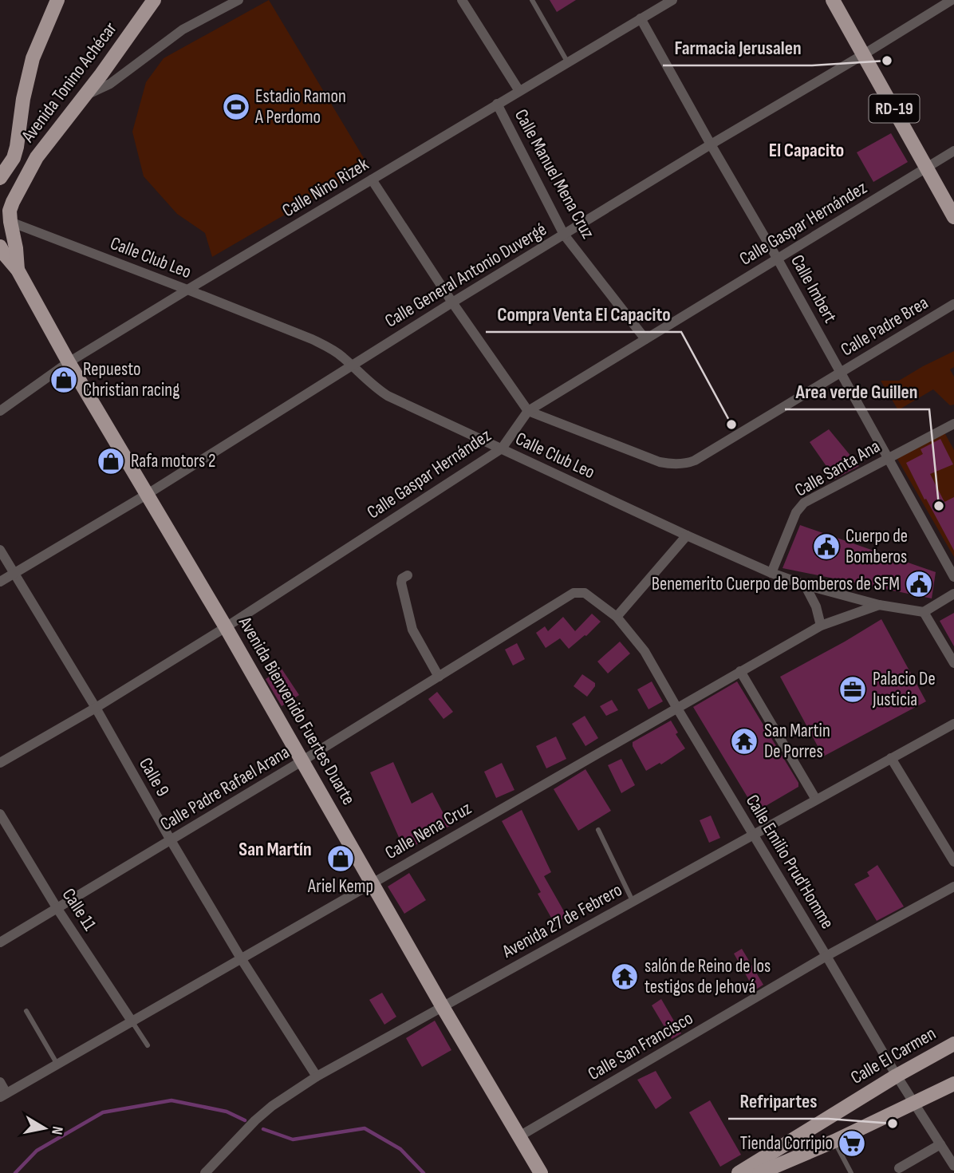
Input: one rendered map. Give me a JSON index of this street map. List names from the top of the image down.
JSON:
{
  "streets": {
    "main road": [
      "Avenida Tonino Achécar",
      "RD-19",
      "Avenida Bienvenido Fuertes Duarte",
      "Calle El Carmen"
    ],
    "street": [
      "Calle Manuel Mena Cruz",
      "Calle Nino Rizek",
      "Calle Gaspar Hernández",
      "Calle Club Leo",
      "Calle General Antonio Duvergé",
      "Calle Imbert",
      "Calle Padre Brea",
      "Calle Santa Ana",
      "Calle 9",
      "Calle Padre Rafael Arana",
      "Calle Nena Cruz",
      "Calle Emilio Prud'Homme",
      "Calle 11",
      "Avenida 27 de Febrero",
      "Calle San Francisco"
    ]
  },
  "crossings": [
    ["Avenida Tonino Achécar", "Calle Club Leo"],
    ["Avenida Tonino Achécar", "Avenida Bienvenido Fuertes Duarte"],
    ["RD-19", "Calle Gaspar Hernández"],
    ["RD-19", "Calle General Antonio Duvergé"],
    ["Calle Manuel Mena Cruz", "Calle Nino Rizek"],
    ["Calle Manuel Mena Cruz", "Calle Gaspar Hernández"],
    ["Calle Manuel Mena Cruz", "Calle General Antonio Duvergé"],
    ["Calle Nino Rizek", "Calle Club Leo"],
    ["Calle Nino Rizek", "Calle Imbert"],
    ["Calle Nino Rizek", "Avenida Bienvenido Fuertes Duarte"],
    ["Calle Gaspar Hernández", "Calle Club Leo"],
    ["Calle Gaspar Hernández", "Calle Imbert"],
    ["Calle Gaspar Hernández", "Calle Padre Brea"],
    ["Calle Gaspar Hernández", "Avenida Bienvenido Fuertes Duarte"],
    ["Calle Gaspar Hernández", "Calle 9"],
    ["Calle Club Leo", "Calle General Antonio Duvergé"],
    ["Calle Club Leo", "Calle Santa Ana"],
    ["Calle Club Leo", "Avenida Bienvenido Fuertes Duarte"],
    ["Calle Club Leo", "Calle Nena Cruz"],
    ["Calle General Antonio Duvergé", "Calle Imbert"],
    ["Calle General Antonio Duvergé", "Avenida Bienvenido Fuertes Duarte"],
    ["Calle General Antonio Duvergé", "Calle 9"],
    ["Calle Imbert", "Calle Padre Brea"],
    ["Calle Imbert", "Calle Santa Ana"],
    ["Avenida Bienvenido Fuertes Duarte", "Calle Padre Rafael Arana"],
    ["Avenida Bienvenido Fuertes Duarte", "Calle Nena Cruz"],
    ["Avenida Bienvenido Fuertes Duarte", "Avenida 27 de Febrero"],
    ["Avenida Bienvenido Fuertes Duarte", "Calle San Francisco"],
    ["Calle 9", "Calle Padre Rafael Arana"],
    ["Calle 9", "Calle Nena Cruz"],
    ["Calle 9", "Avenida 27 de Febrero"],
    ["Calle Padre Rafael Arana", "Calle Emilio Prud'Homme"],
    ["Calle Padre Rafael Arana", "Calle 11"],
    ["Calle Nena Cruz", "Calle Emilio Prud'Homme"],
    ["Calle Nena Cruz", "Calle 11"],
    ["Calle Emilio Prud'Homme", "Avenida 27 de Febrero"],
    ["Calle Emilio Prud'Homme", "Calle San Francisco"],
    ["Calle Emilio Prud'Homme", "Calle El Carmen"]
  ],
  "districts": ["El Capacito", "San Martín"],
  "places": {
    "other": [
      "Farmacia Jerusalen",
      "Compra Venta El Capacito",
      "Area verde Guillen",
      "Refripartes"
    ],
    "sports": ["Estadio Ramon A Perdomo"],
    "shop": ["Repuesto Christian racing", "Rafa motors 2", "Ariel Kemp"],
    "public building": ["Cuerpo de Bomberos", "Benemerito Cuerpo de Bomberos de SFM"],
    "office": ["Palacio De Justicia"],
    "temple": ["San Martin De Porres", "salón de Reino de los testigos de Jehová"],
    "supermarket": ["Tienda Corripio"]
  },
  "north": "right"
}
